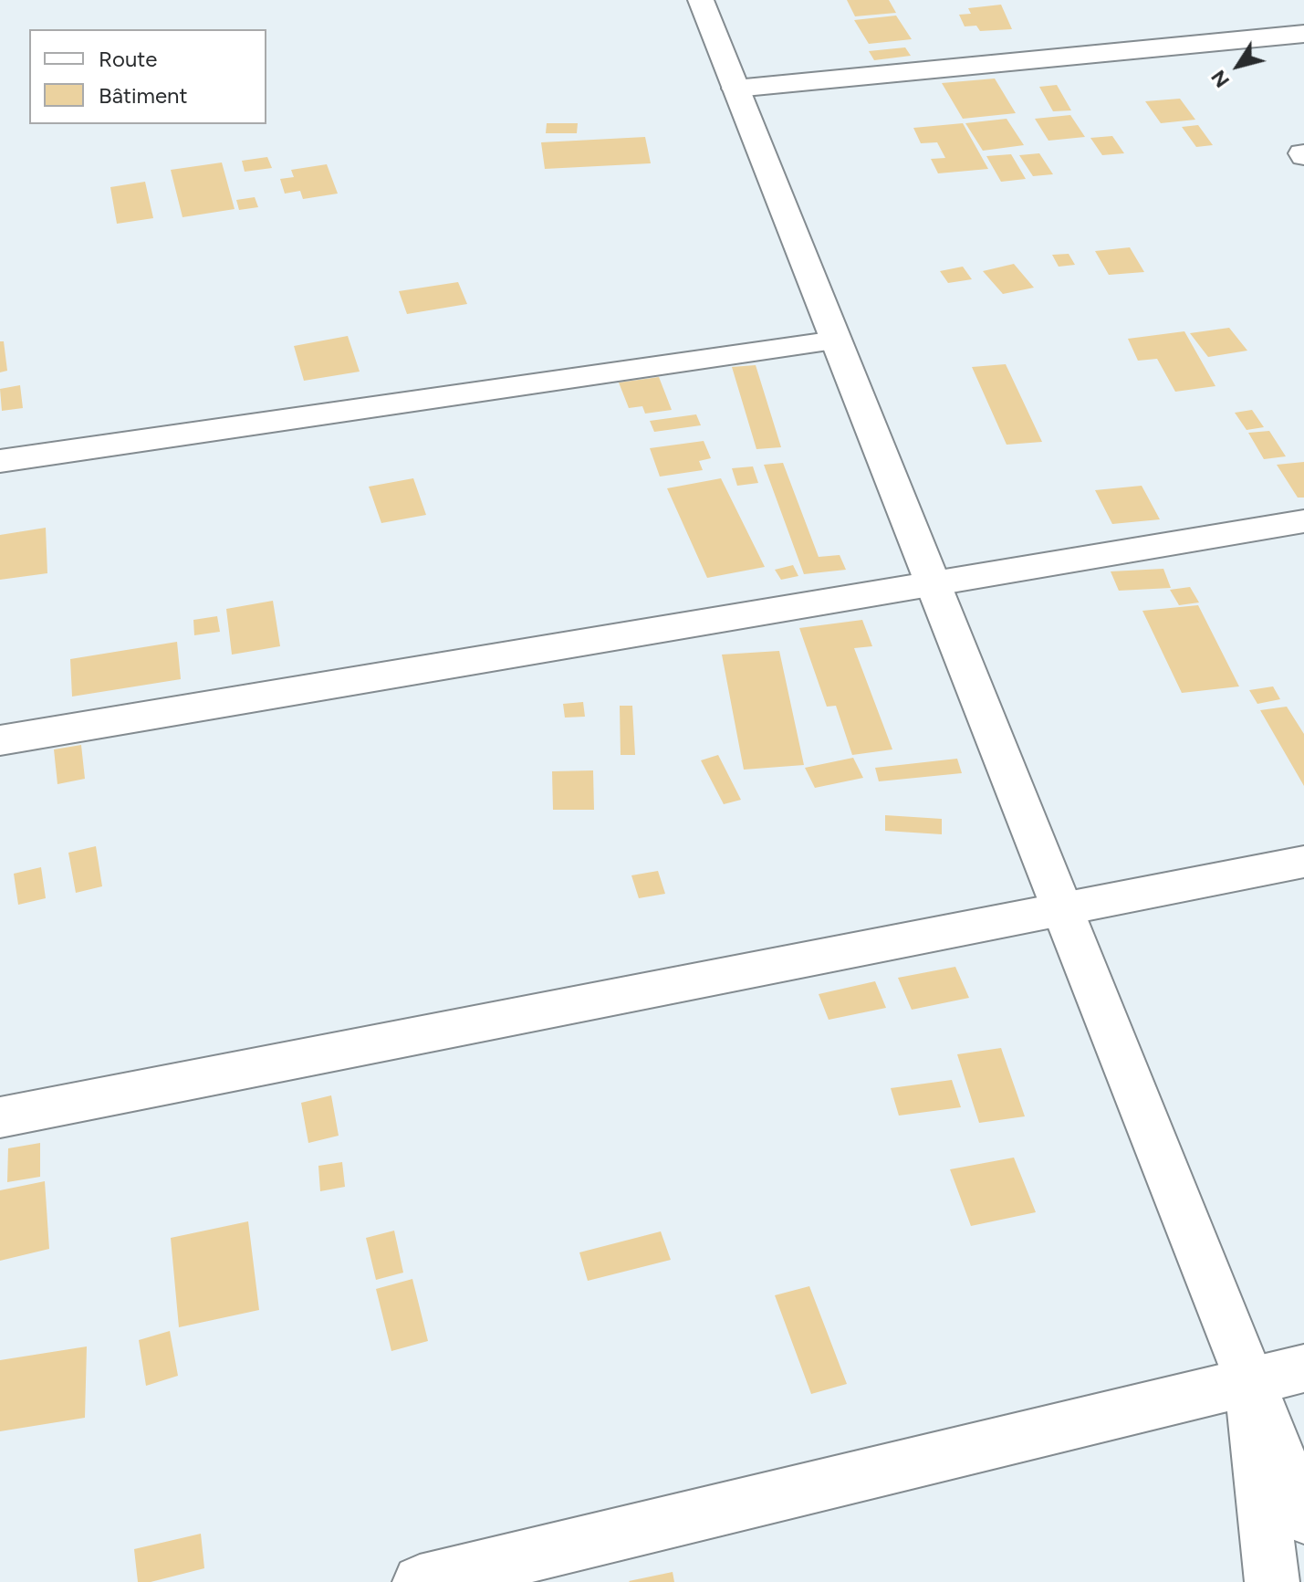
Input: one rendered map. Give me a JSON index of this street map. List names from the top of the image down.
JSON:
{
  "legend": ["Route", "Bâtiment"],
  "north": "bottom left"
}
